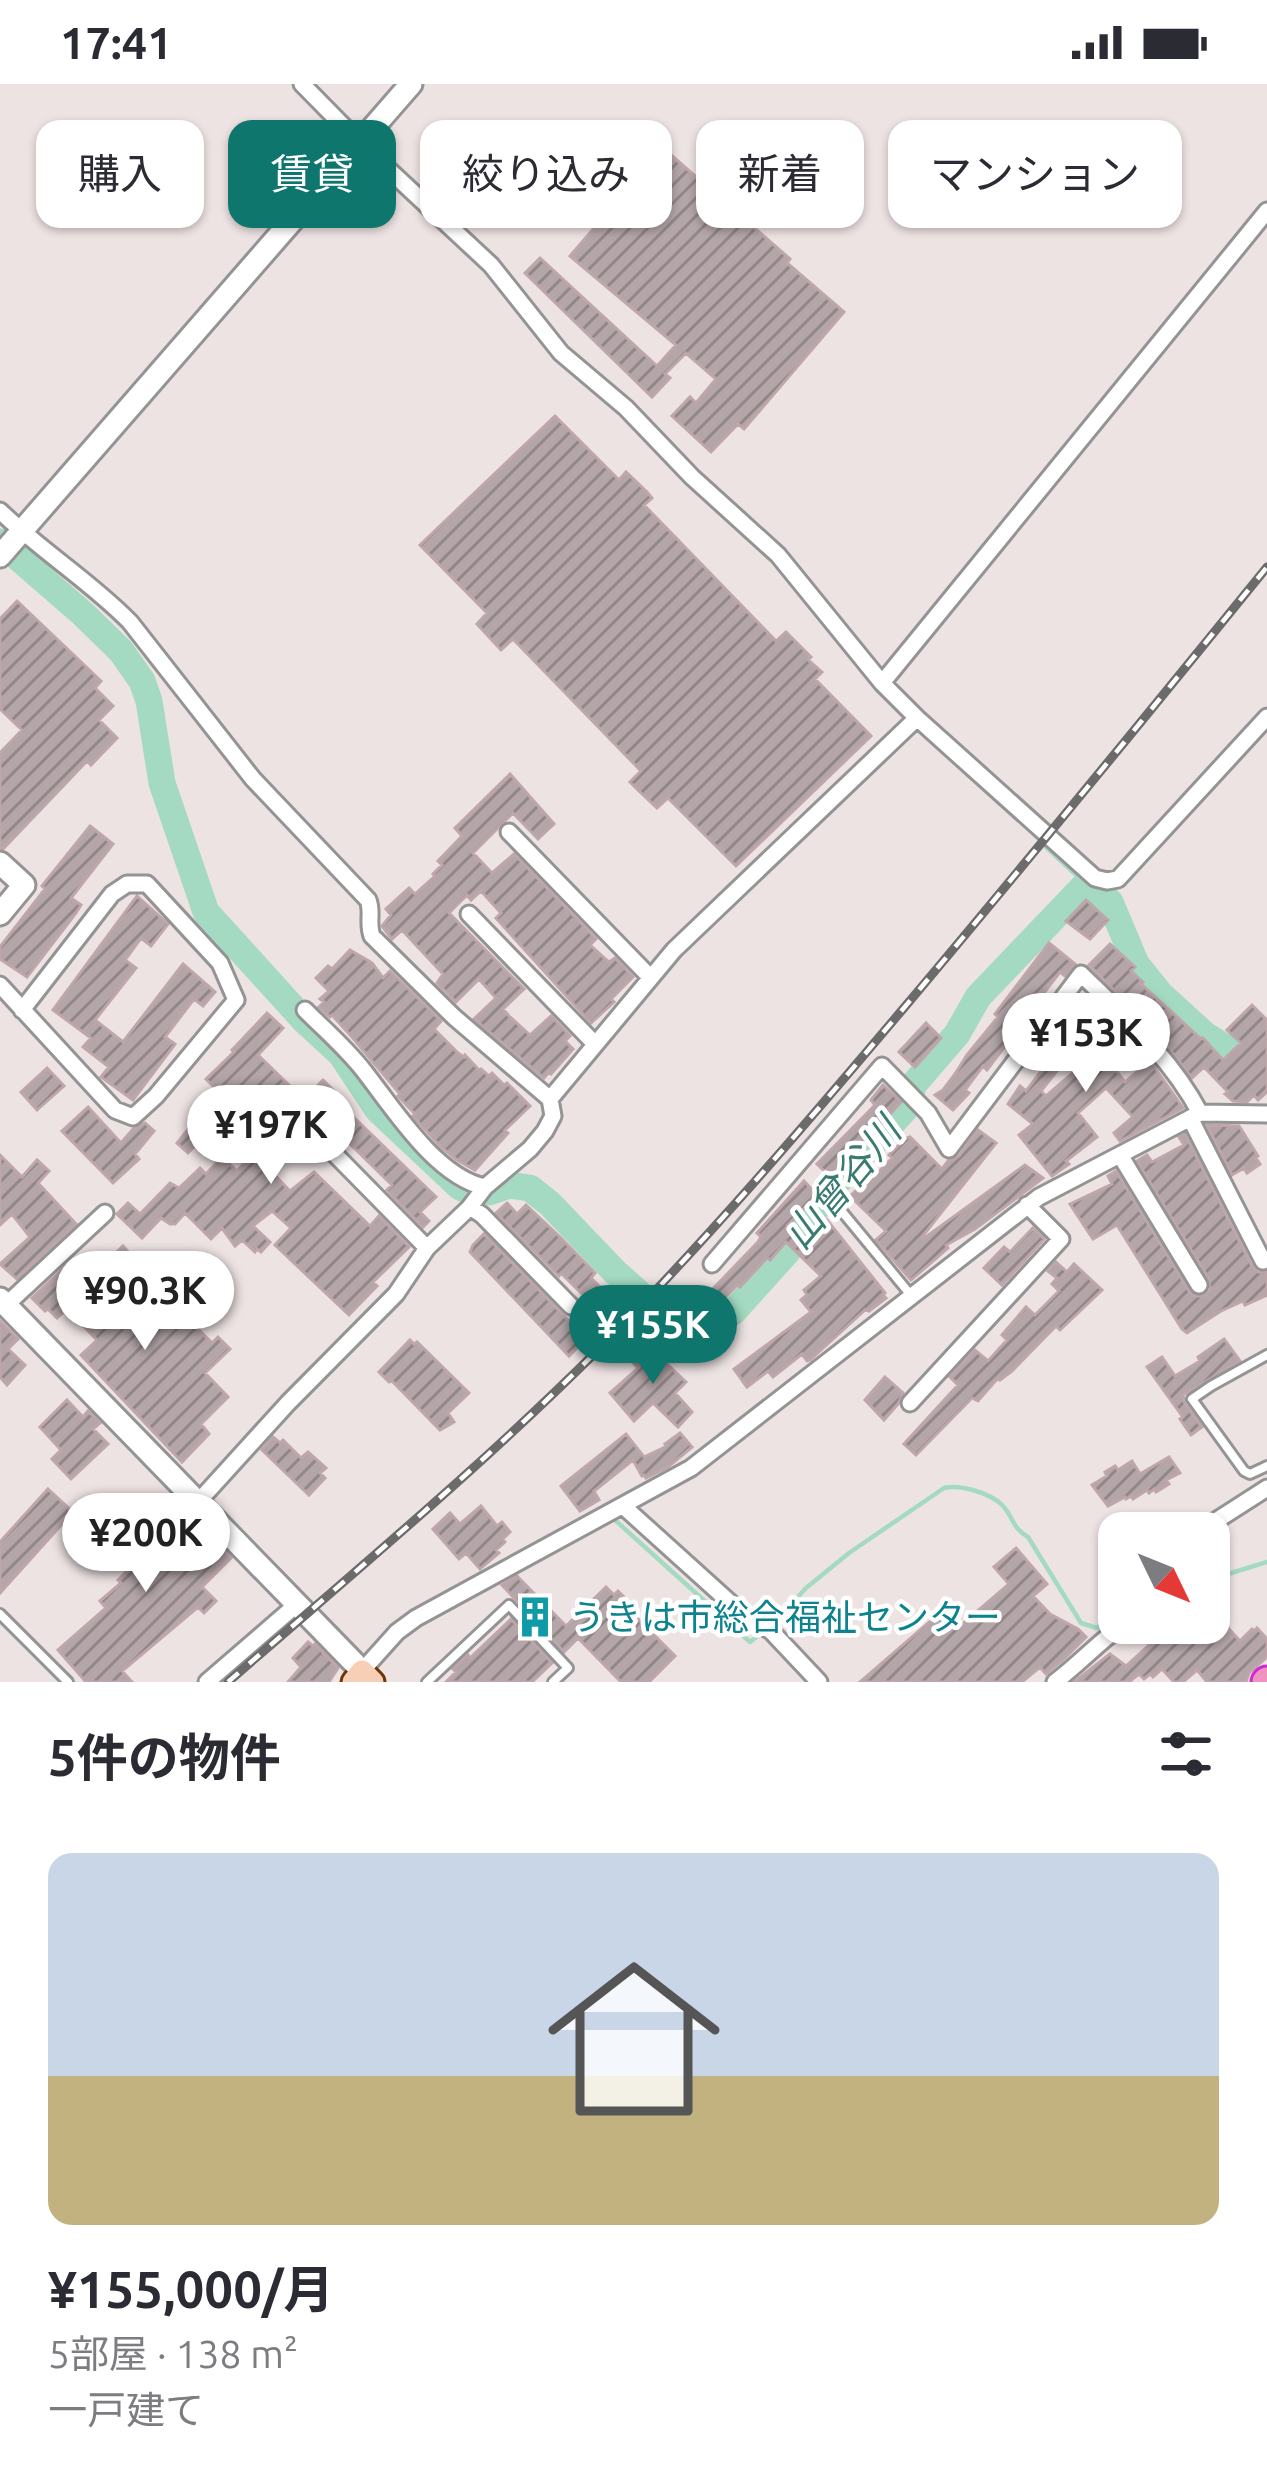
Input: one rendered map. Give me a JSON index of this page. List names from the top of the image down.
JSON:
{
  "water": ["山曾谷川"],
  "places": {
    "building": ["うきは市総合福祉センター"]
  },
  "north": "bottom right",
  "page": {
    "status": "17:41",
    "chip": [
      "購入",
      "賃貸",
      "絞り込み",
      "新着",
      "マンション"
    ],
    "price": [
      "¥153K",
      "¥197K",
      "¥90.3K",
      "¥155K",
      "¥200K"
    ],
    "heading": "5件の物件",
    "list": [
      {
        "name": "¥155,000/月",
        "note": "5部屋 · 138 m² · 一戸建て"
      }
    ]
  }
}
